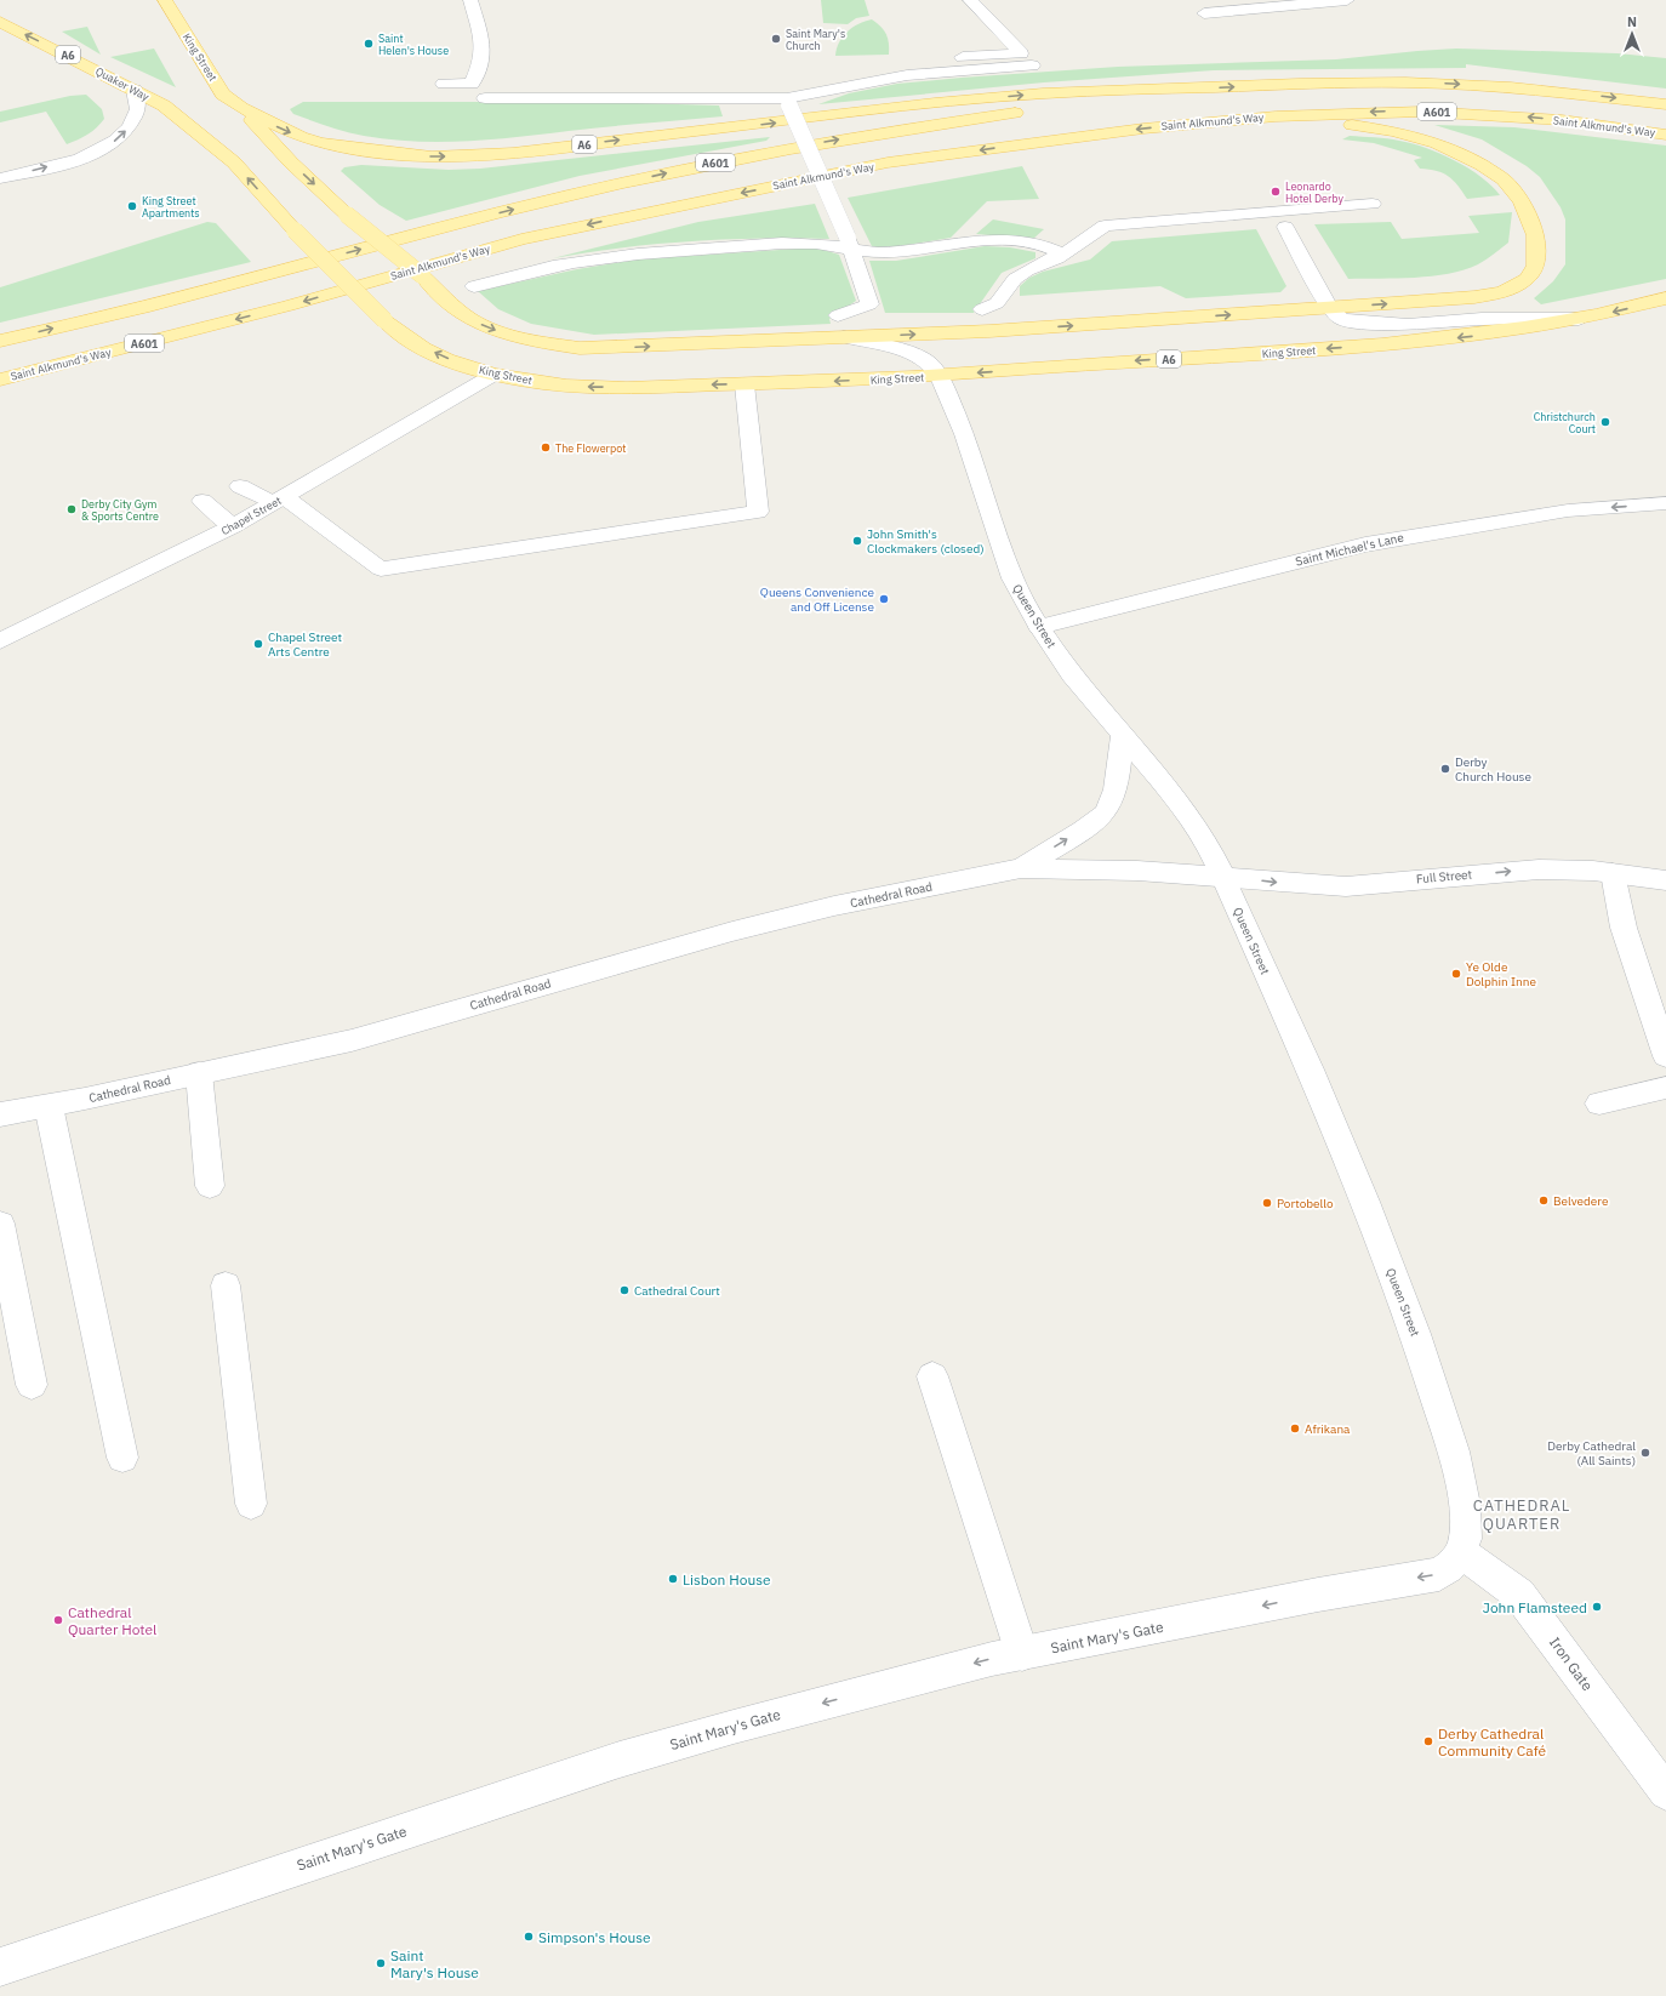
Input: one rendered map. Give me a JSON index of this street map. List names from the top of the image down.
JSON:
{
  "streets": {
    "main road": [
      "A6",
      "King Street",
      "Quaker Way",
      "A601",
      "Saint Alkmund's Way"
    ],
    "street": [
      "Chapel Street",
      "Saint Michael's Lane",
      "Queen Street",
      "Full Street",
      "Cathedral Road",
      "Saint Mary's Gate",
      "Iron Gate"
    ]
  },
  "crossings": [
    ["A6", "King Street"],
    ["A6", "A601"],
    ["King Street", "Quaker Way"],
    ["King Street", "Chapel Street"],
    ["King Street", "Queen Street"],
    ["Saint Michael's Lane", "Queen Street"],
    ["Queen Street", "Full Street"],
    ["Queen Street", "Cathedral Road"],
    ["Queen Street", "Saint Mary's Gate"],
    ["Queen Street", "Iron Gate"],
    ["Full Street", "Cathedral Road"],
    ["Saint Mary's Gate", "Iron Gate"]
  ],
  "one_way": ["Quaker Way", "Full Street", "Saint Mary's Gate"],
  "districts": ["CATHEDRAL QUARTER"],
  "places": [
    "Saint Mary's Church",
    "Saint Helen's House",
    "Leonardo Hotel Derby",
    "King Street Apartments",
    "Christchurch Court",
    "The Flowerpot",
    "Derby City Gym & Sports Centre",
    "John Smith's Clockmakers (closed)",
    "Queens Convenience and Off License",
    "Chapel Street Arts Centre",
    "Derby Church House",
    "Ye Olde Dolphin Inne",
    "Belvedere",
    "Portobello",
    "Cathedral Court",
    "Afrikana",
    "Derby Cathedral (All Saints)",
    "Lisbon House",
    "John Flamsteed",
    "Cathedral Quarter Hotel",
    "Derby Cathedral Community Café",
    "Simpson's House",
    "Saint Mary's House"
  ],
  "north": "top"
}
